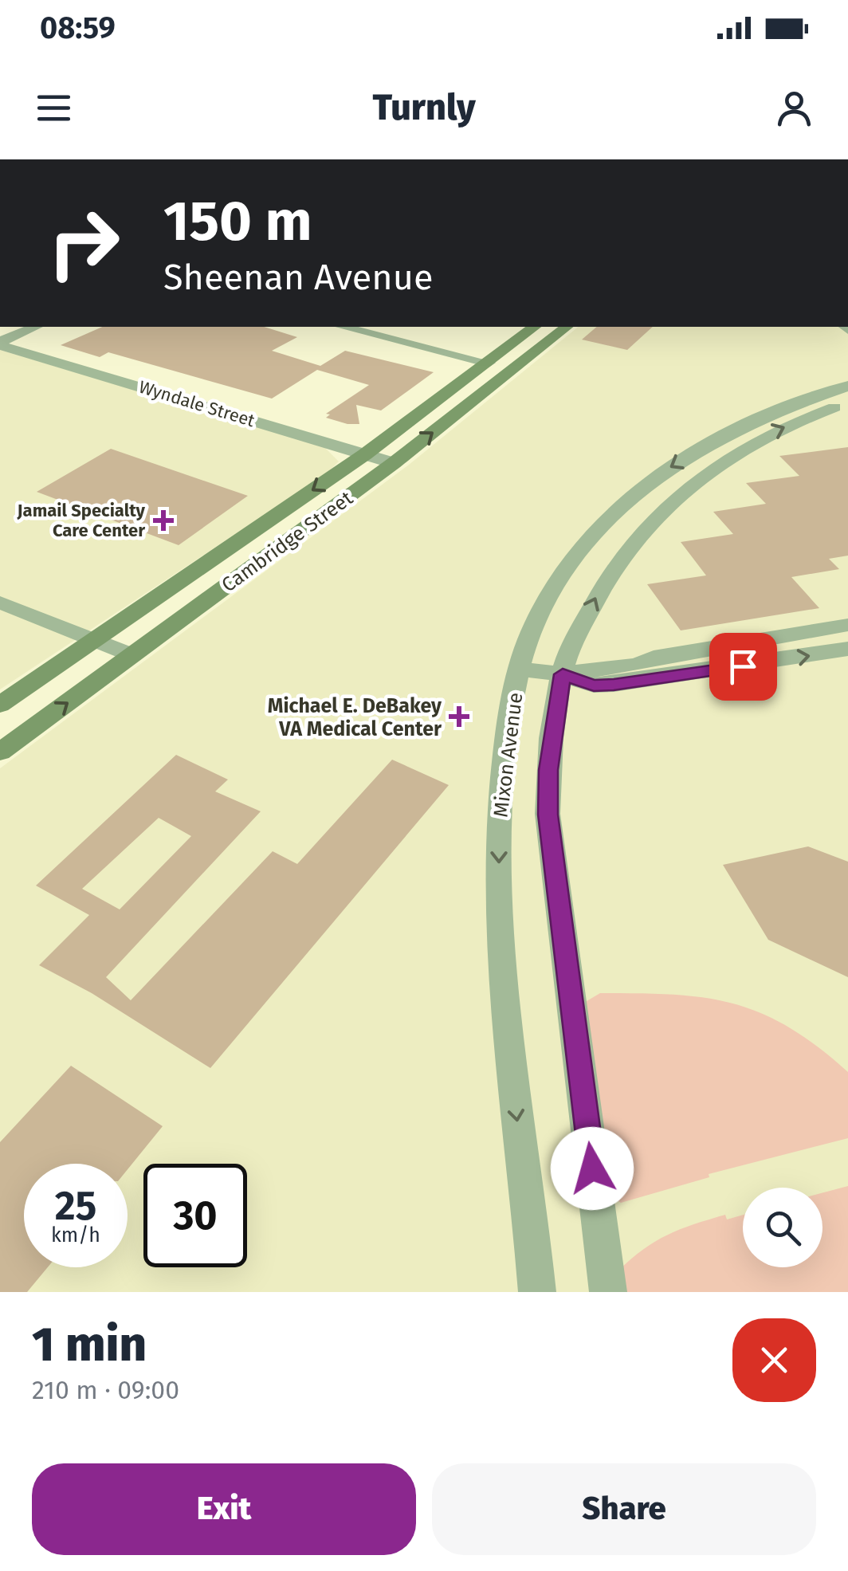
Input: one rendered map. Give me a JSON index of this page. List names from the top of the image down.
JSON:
{
  "streets": {
    "street": ["Wyndale Street", "Cambridge Street", "Mixon Avenue"]
  },
  "crossings": [
    ["Wyndale Street", "Cambridge Street"]
  ],
  "places": {
    "health": ["Jamail Specialty Care Center", "Michael E. DeBakey VA Medical Center"]
  },
  "page": {
    "status": "08:59",
    "header": "Turnly",
    "turn": ["150 m", "Sheenan Avenue"],
    "speed": "25 km/h",
    "limit": "30",
    "heading": ["1 min", "210 m · 09:00"],
    "buttons": ["Exit", "Share"]
  }
}
